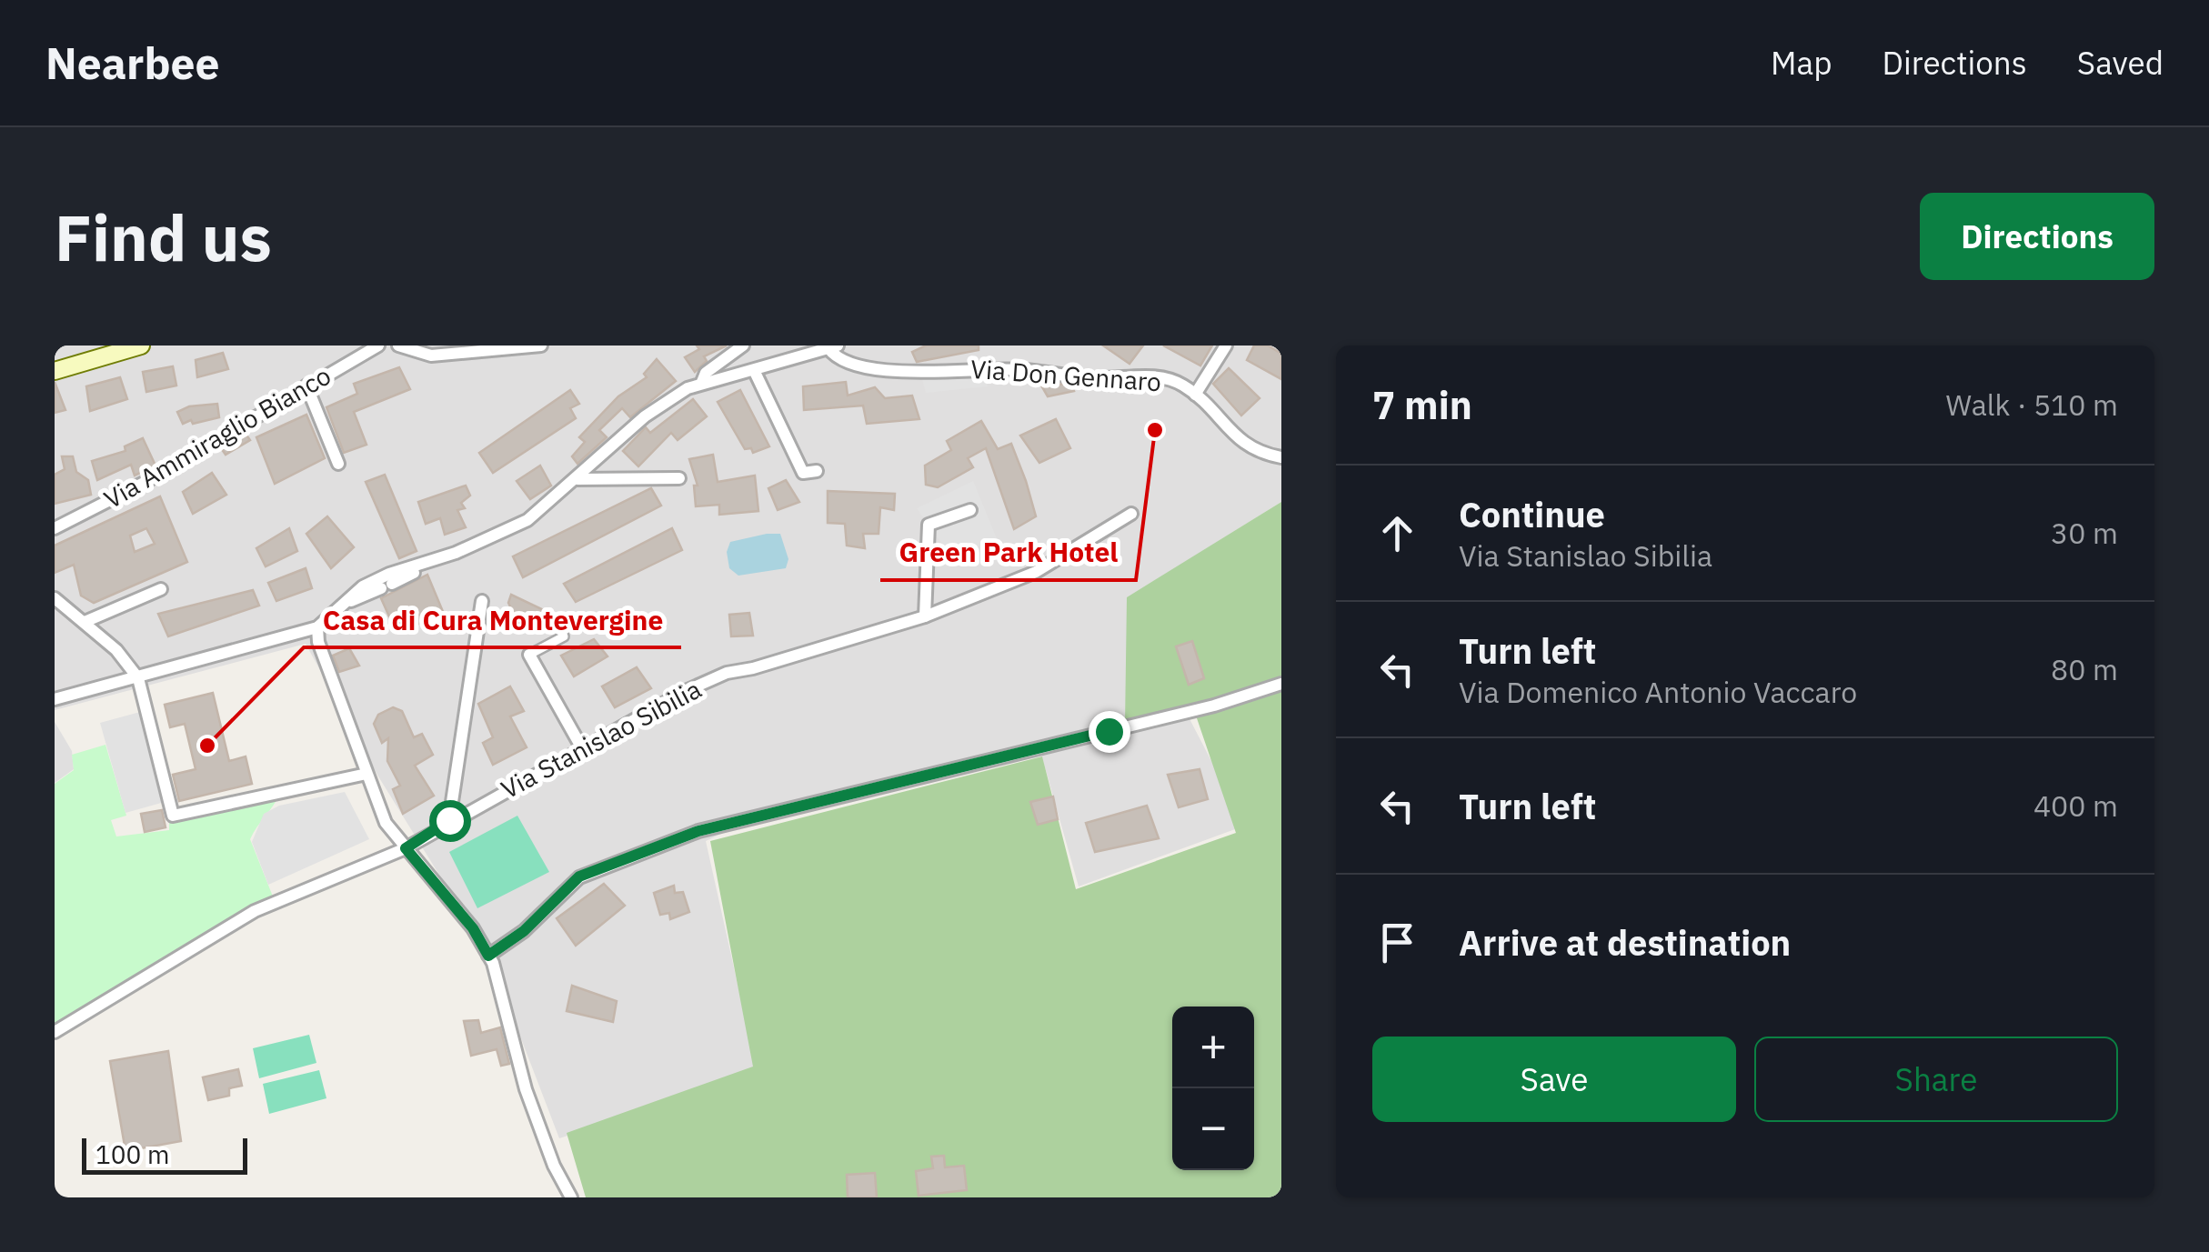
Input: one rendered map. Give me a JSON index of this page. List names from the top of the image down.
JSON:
{
  "streets": {
    "street": ["Via Don Gennaro", "Via Ammiraglio Bianco", "Via Stanislao Sibilia"]
  },
  "places": ["Green Park Hotel", "Casa di Cura Montevergine"],
  "scale_bar": "100 m",
  "page": {
    "header": "Nearbee",
    "nav": ["Map", "Directions", "Saved"],
    "buttons": [
      "Directions",
      ["Save", "Share"]
    ],
    "title": "Find us",
    "heading": ["7 min", "Walk · 510 m"],
    "list": [
      ["Continue", "Via Stanislao Sibilia", "30 m"],
      ["Turn left", "Via Domenico Antonio Vaccaro", "80 m"],
      ["Turn left", "400 m"],
      "Arrive at destination"
    ],
    "map_buttons": ["+", "−"],
    "scale": "100 m"
  }
}
